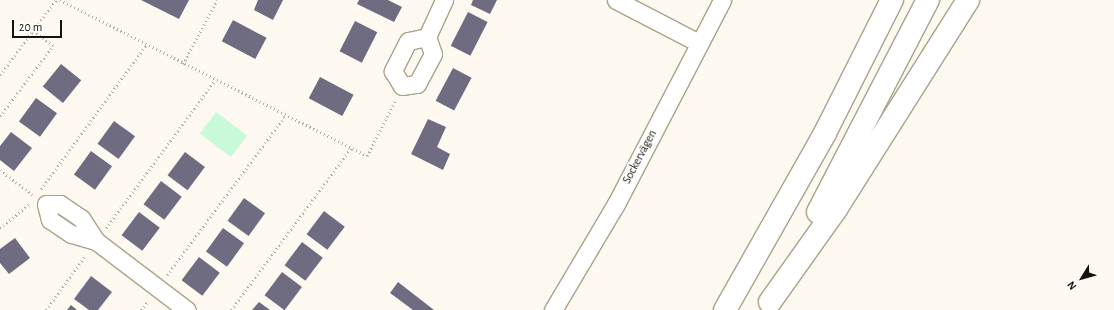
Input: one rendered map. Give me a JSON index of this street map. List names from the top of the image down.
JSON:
{
  "streets": {
    "street": ["Sockervägen"]
  },
  "scale_bar": "20 m",
  "north": "bottom left"
}
